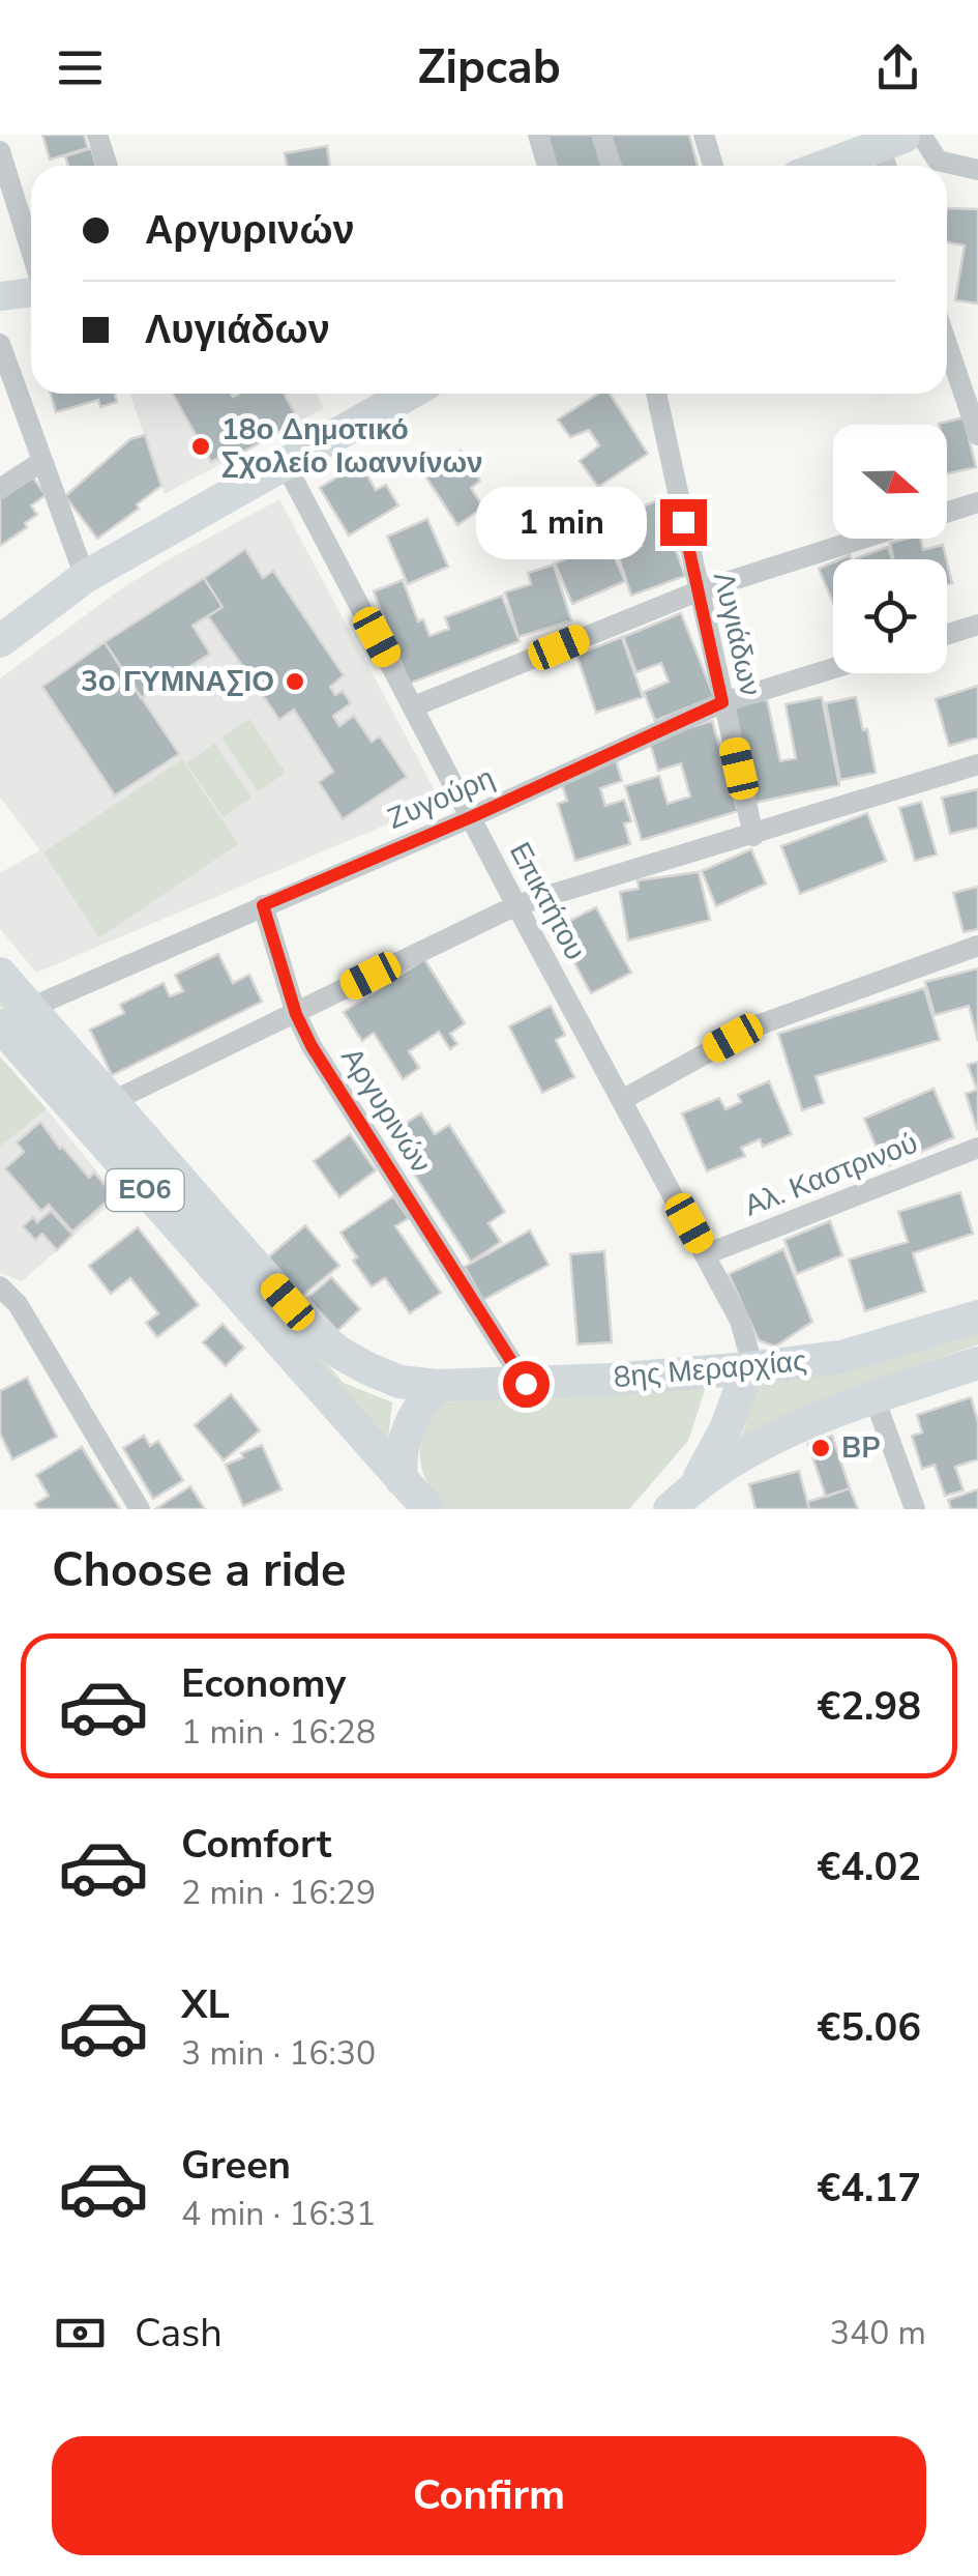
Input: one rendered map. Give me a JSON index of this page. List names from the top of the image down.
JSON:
{
  "streets": {
    "main road": ["ΕΟ6", "8ης Μεραρχίας"],
    "street": [
      "Λυγιάδων",
      "Ζυγούρη",
      "Επικτήτου",
      "Αργυρινών",
      "Αλ. Καστρινού"
    ]
  },
  "crossings": [
    ["Λυγιάδων", "Ζυγούρη"],
    ["Ζυγούρη", "Επικτήτου"],
    ["Ζυγούρη", "Αργυρινών"],
    ["Ζυγούρη", "ΕΟ6"],
    ["Επικτήτου", "Αλ. Καστρινού"],
    ["Επικτήτου", "8ης Μεραρχίας"],
    ["Αργυρινών", "8ης Μεραρχίας"],
    ["ΕΟ6", "8ης Μεραρχίας"]
  ],
  "places": ["18ο Δημοτικό Σχολείο Ιωαννίνων", "3ο ΓΥΜΝΑΣΙΟ", "BP"],
  "north": "right",
  "page": {
    "header": "Zipcab",
    "banner": ["Αργυρινών", "Λυγιάδων"],
    "bubble": "1 min",
    "heading": "Choose a ride",
    "list": [
      {
        "name": "Economy",
        "note": "1 min · 16:28",
        "value": "€2.98"
      },
      {
        "name": "Comfort",
        "note": "2 min · 16:29",
        "value": "€4.02"
      },
      {
        "name": "XL",
        "note": "3 min · 16:30",
        "value": "€5.06"
      },
      {
        "name": "Green",
        "note": "4 min · 16:31",
        "value": "€4.17"
      }
    ],
    "pay": ["Cash", "340 m"],
    "buttons": "Confirm"
  }
}
